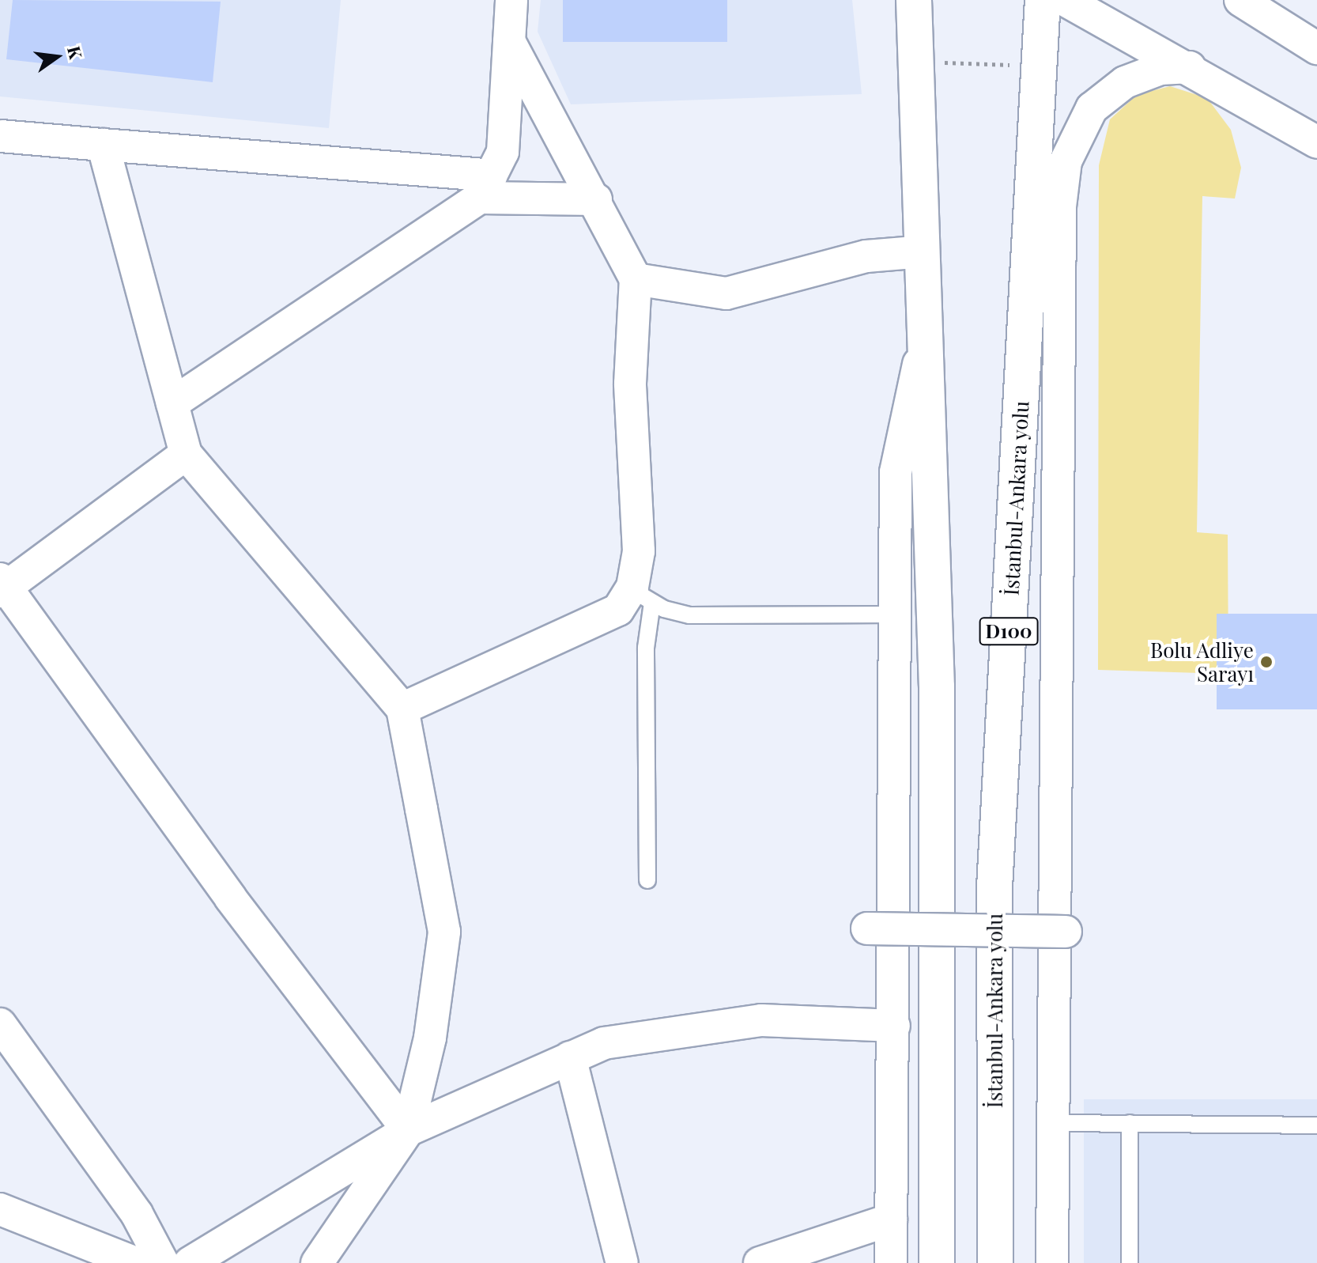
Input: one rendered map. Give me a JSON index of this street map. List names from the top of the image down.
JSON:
{
  "streets": {
    "highway": ["İstanbul-Ankara yolu", "D100"]
  },
  "places": ["Bolu Adliye Sarayı"],
  "north": "right"
}
